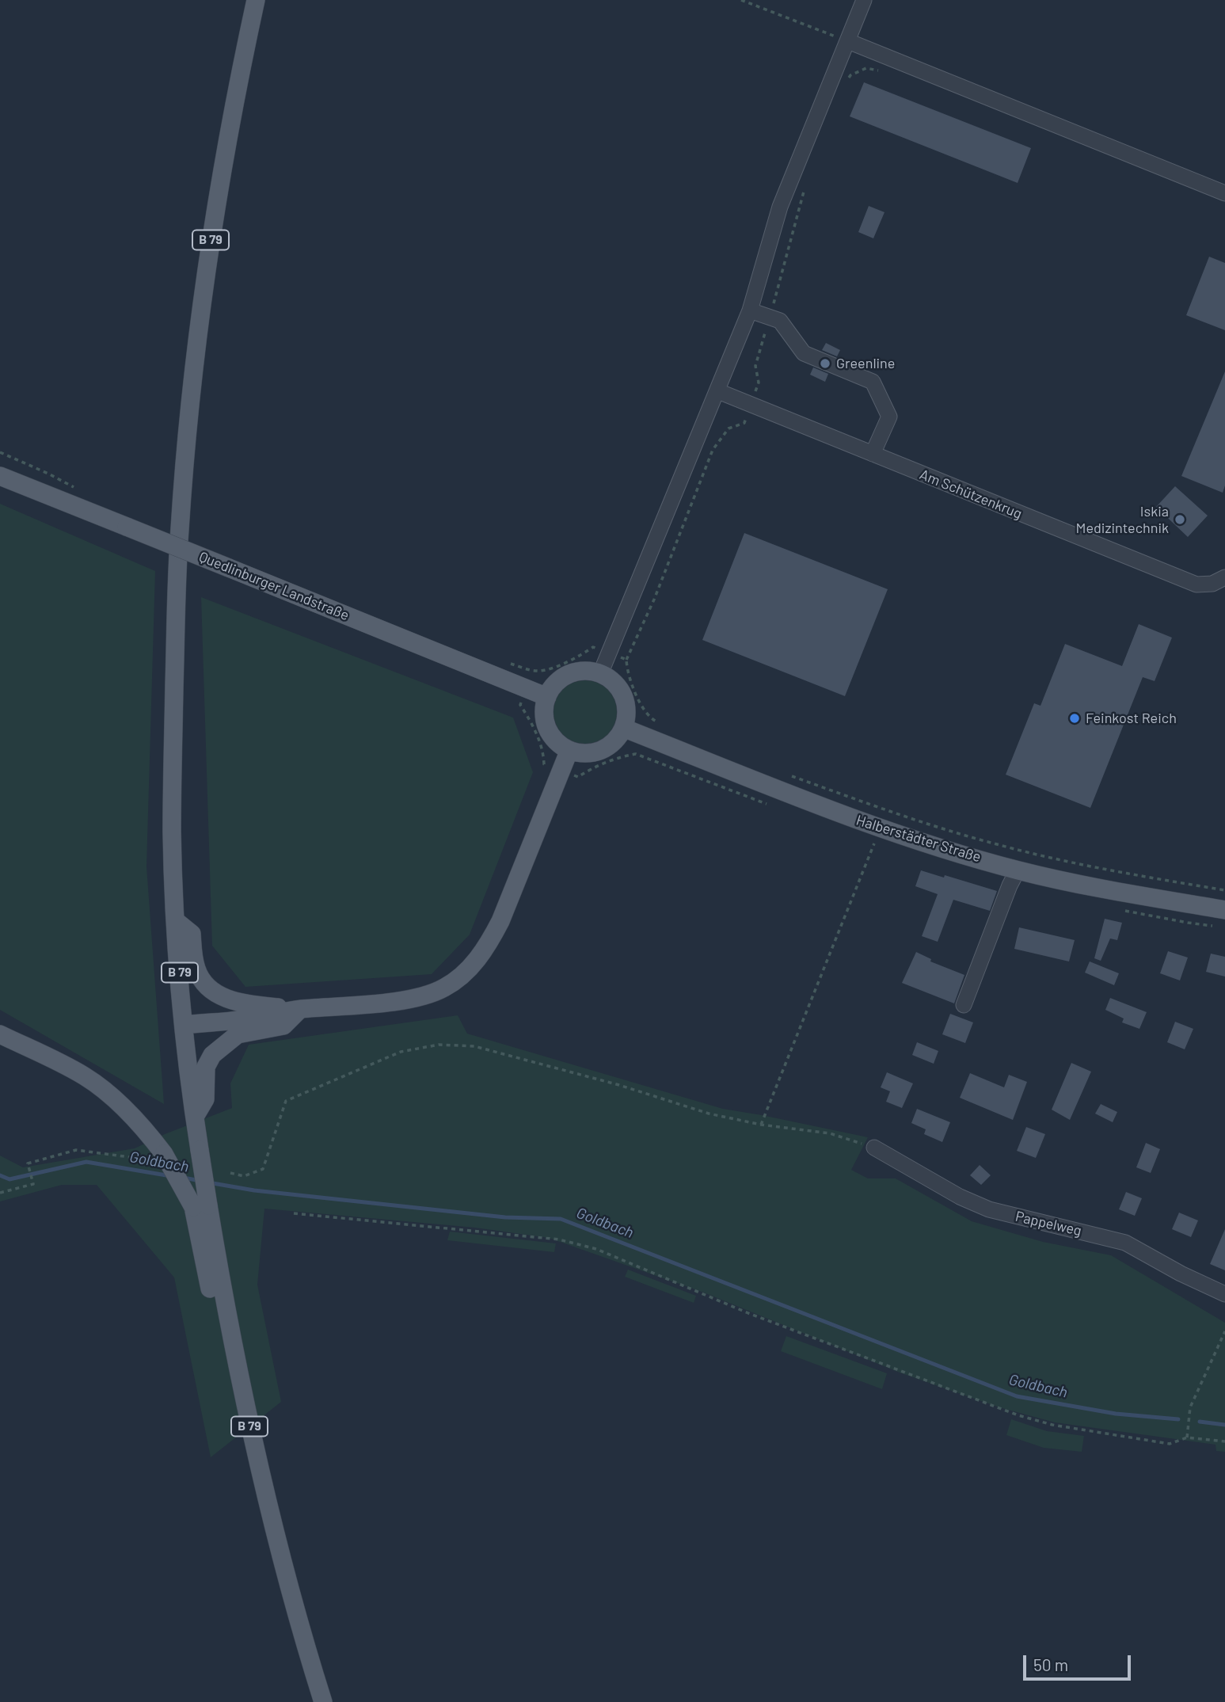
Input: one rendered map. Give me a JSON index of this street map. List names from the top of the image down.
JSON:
{
  "streets": {
    "main road": ["B 79", "Quedlinburger Landstraße", "Halberstädter Straße"],
    "street": ["Am Schützenkrug", "Pappelweg"]
  },
  "crossings": [
    ["Quedlinburger Landstraße", "Halberstädter Straße"]
  ],
  "water": ["Goldbach"],
  "places": ["Greenline", "Iskia Medizintechnik", "Feinkost Reich"],
  "scale_bar": "50 m"
}
